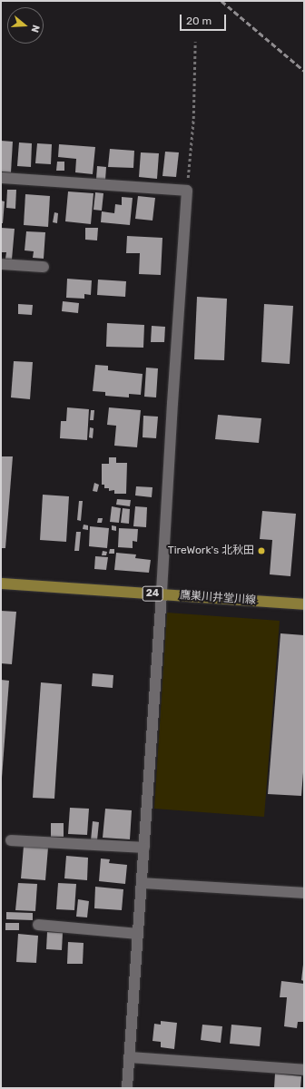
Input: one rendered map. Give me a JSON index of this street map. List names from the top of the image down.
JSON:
{
  "streets": {
    "main road": ["24", "鷹巣川井堂川線"]
  },
  "places": ["TireWork's 北秋田"],
  "scale_bar": "20 m",
  "north": "right"
}
